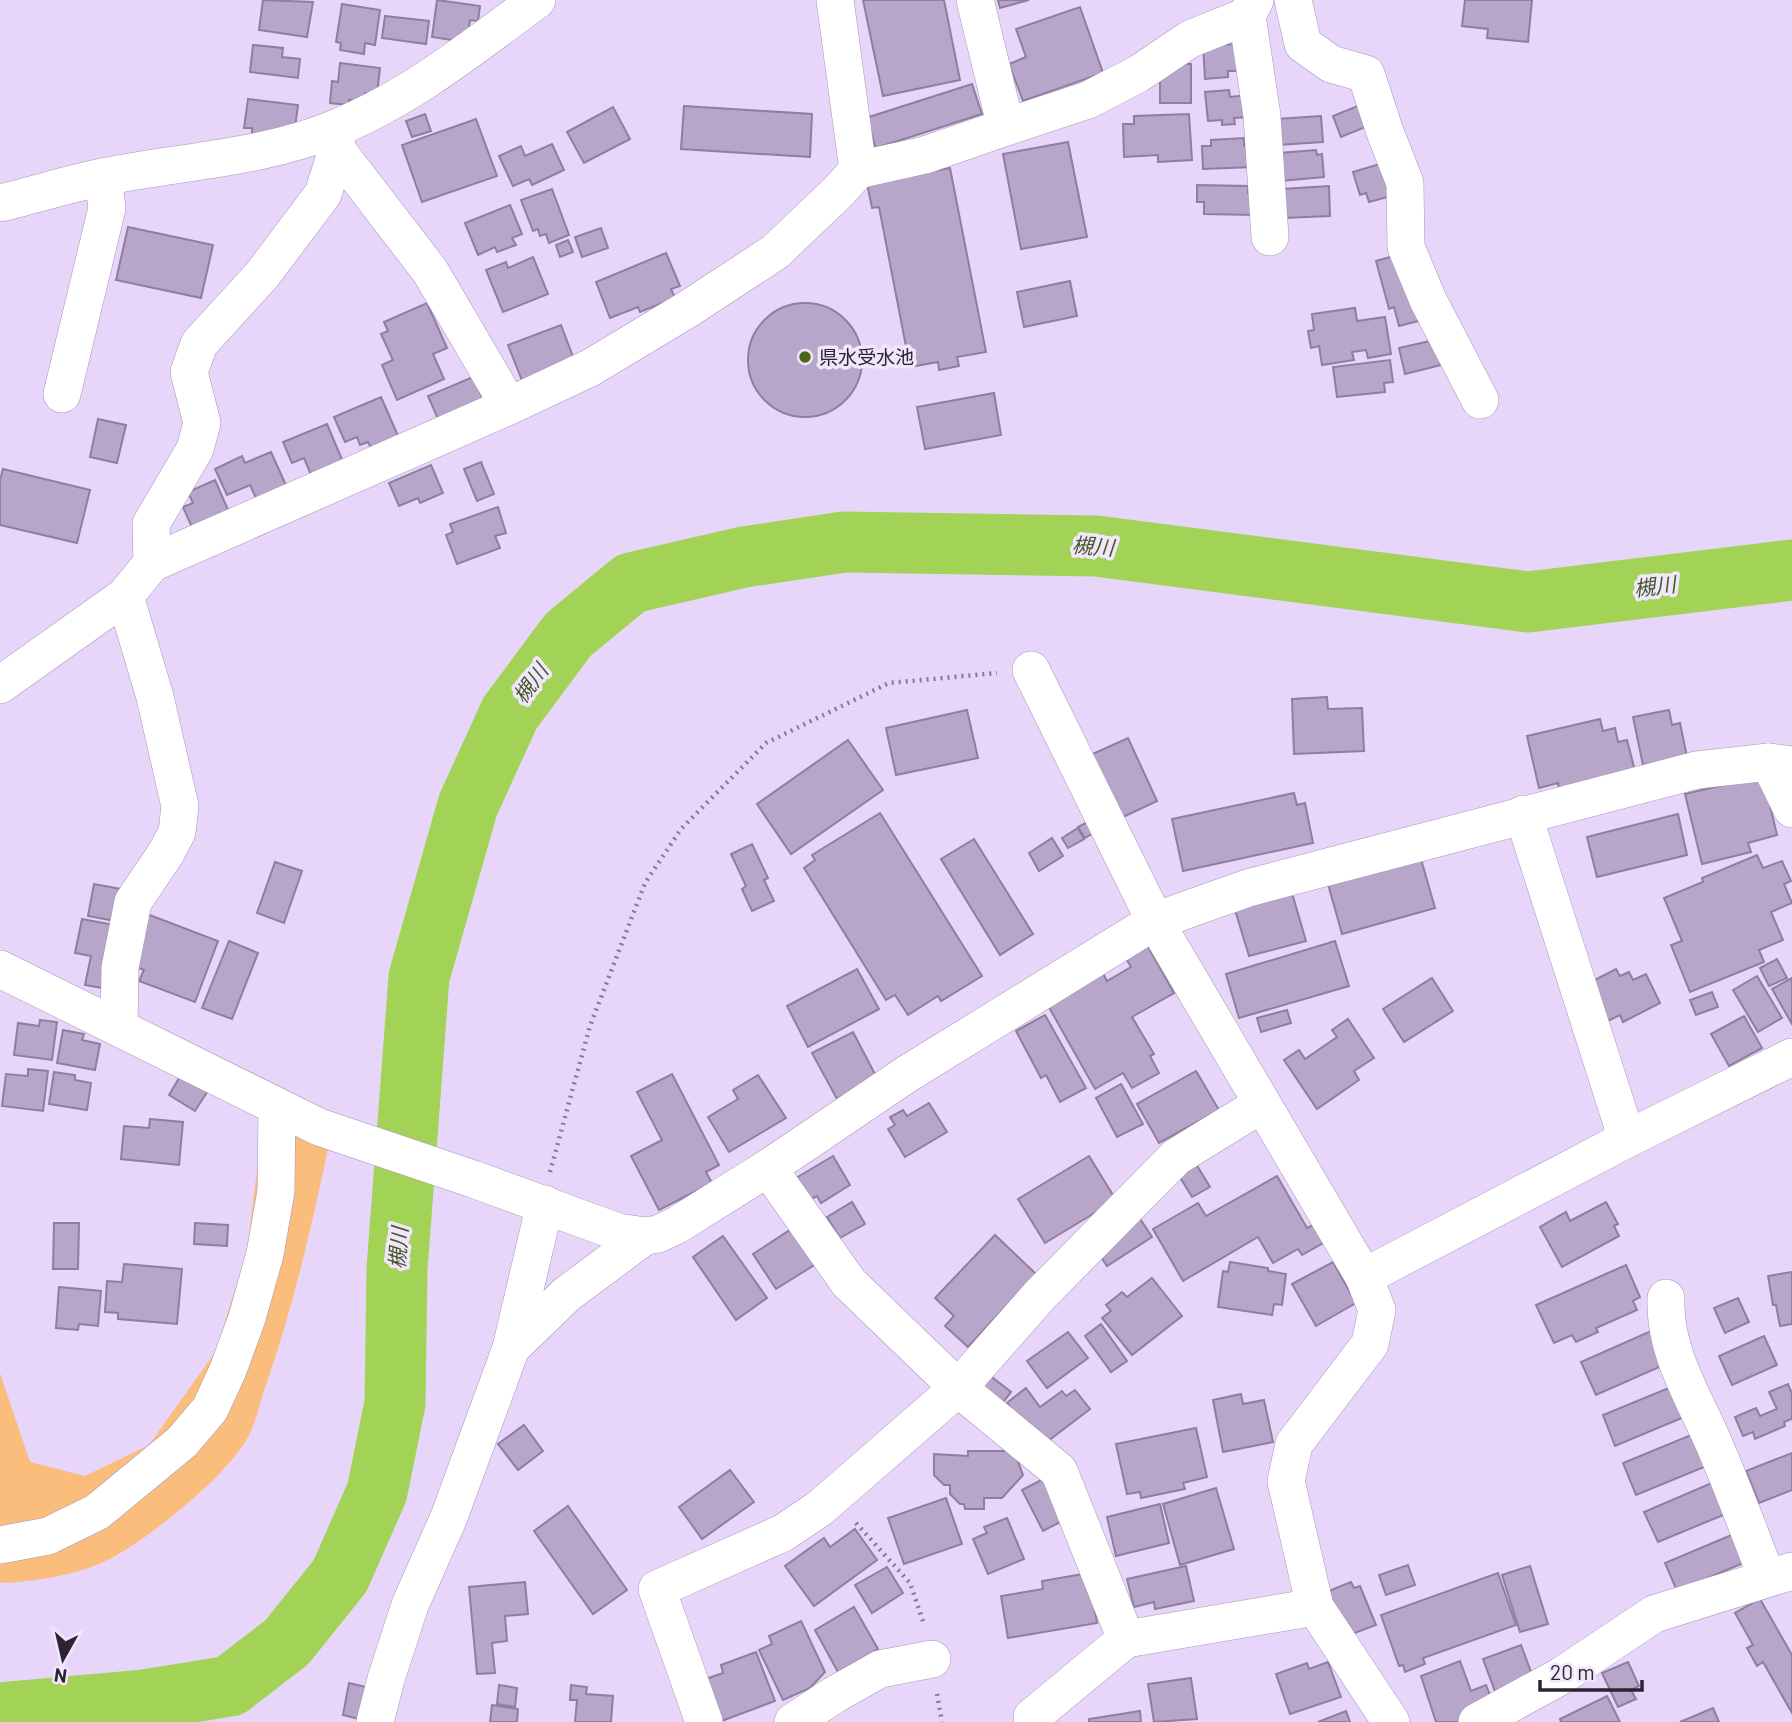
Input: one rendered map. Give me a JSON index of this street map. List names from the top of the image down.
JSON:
{
  "water": ["槻川"],
  "places": ["県水受水池"],
  "scale_bar": "20 m",
  "north": "bottom"
}
